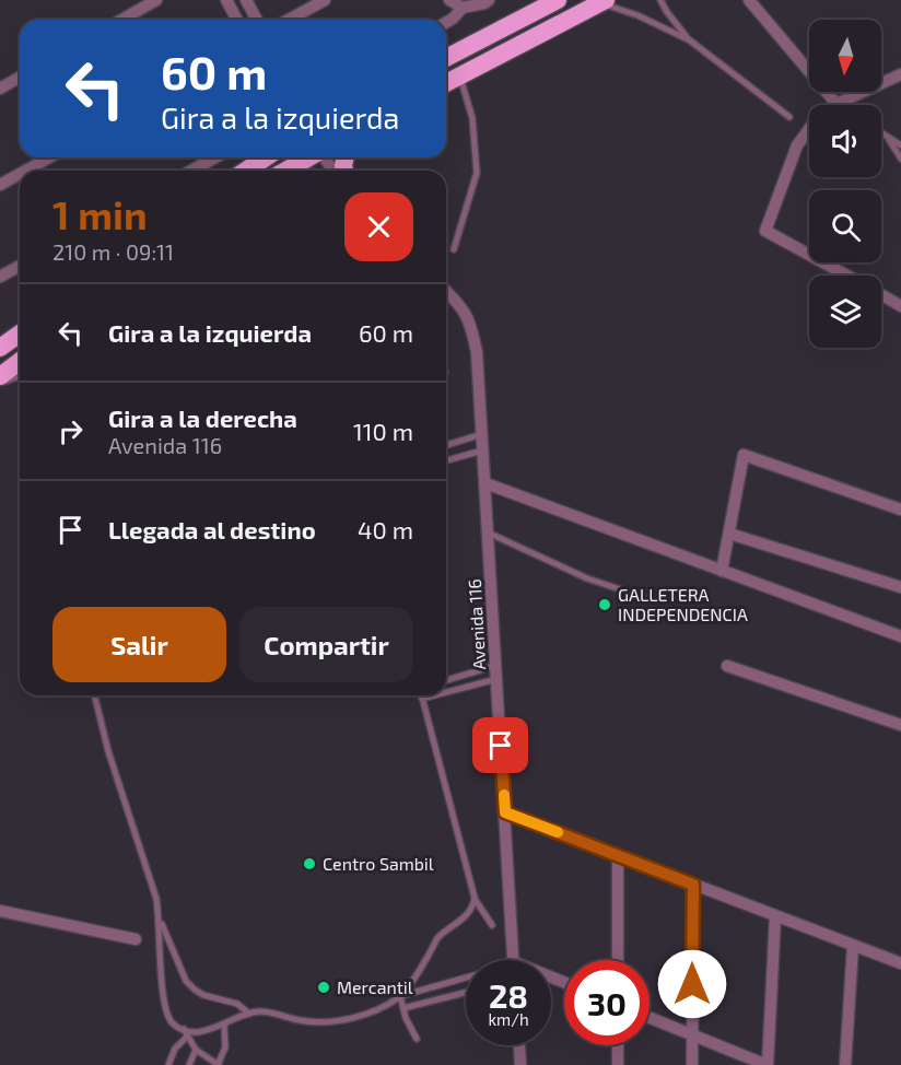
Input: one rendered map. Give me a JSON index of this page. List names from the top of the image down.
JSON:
{
  "streets": {
    "street": ["Avenida 116"]
  },
  "places": ["GALLETERA INDEPENDENCIA", "Centro Sambil", "Mercantil"],
  "north": "bottom",
  "page": {
    "turn": ["60 m", "Gira a la izquierda"],
    "heading": ["1 min", "210 m · 09:11"],
    "list": [
      {
        "name": "Gira a la izquierda",
        "value": "60 m"
      },
      {
        "name": "Gira a la derecha",
        "note": "Avenida 116",
        "value": "110 m"
      },
      {
        "name": "Llegada al destino",
        "value": "40 m"
      }
    ],
    "buttons": ["Salir", "Compartir"],
    "speed": "28 km/h",
    "limit": "30"
  }
}
